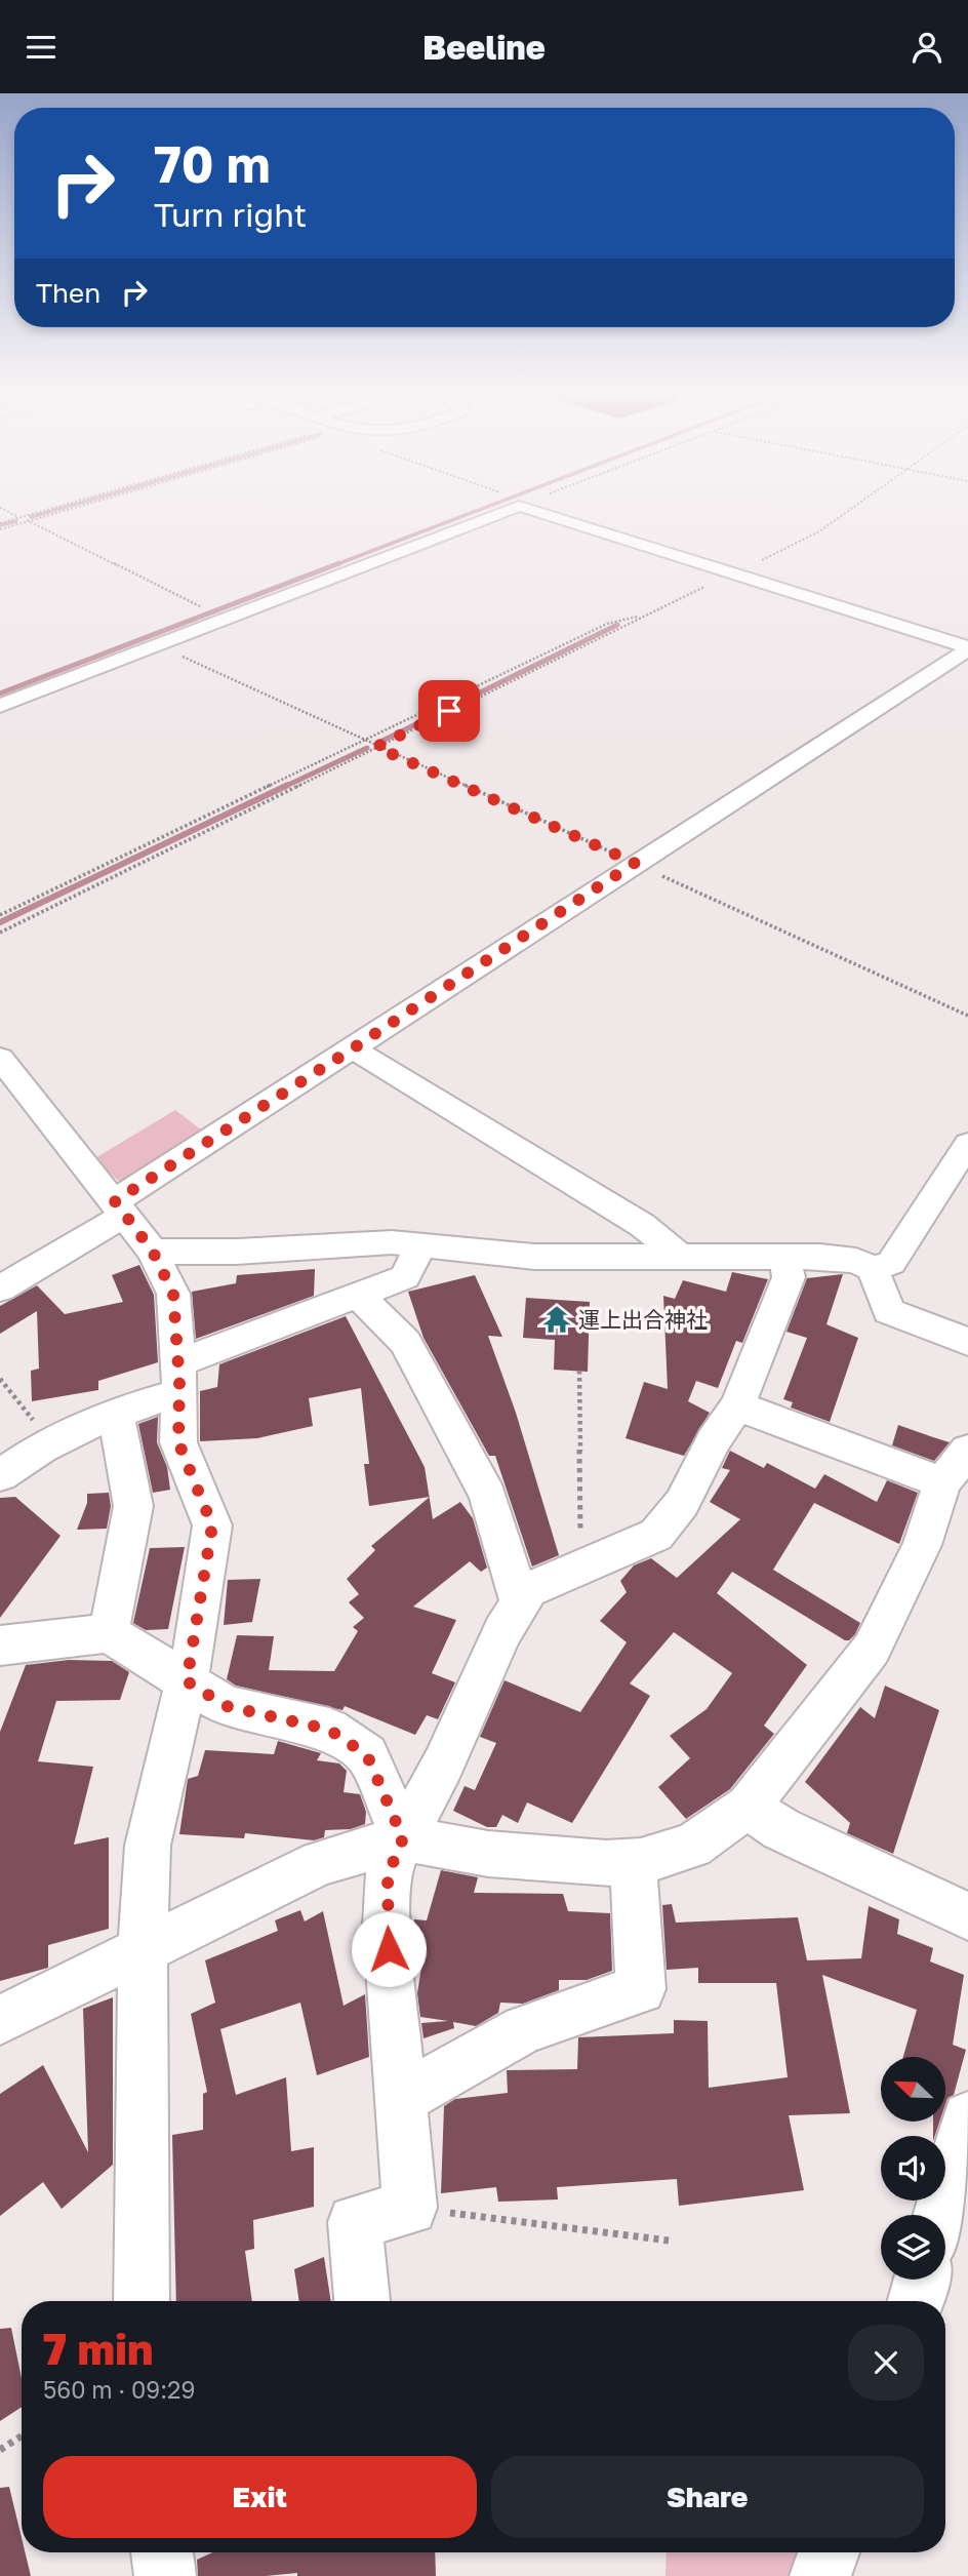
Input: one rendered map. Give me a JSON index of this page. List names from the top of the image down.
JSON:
{
  "places": {
    "temple": ["運上出合神社"]
  },
  "north": "top left",
  "page": {
    "header": "Beeline",
    "turn": ["70 m", "Turn right"],
    "then": "Then",
    "heading": ["7 min", "560 m · 09:29"],
    "buttons": ["Exit", "Share"]
  }
}
